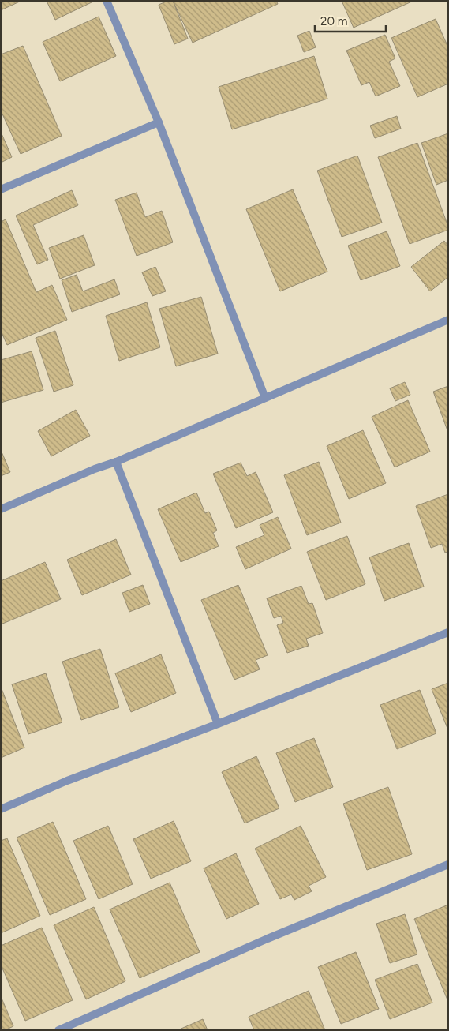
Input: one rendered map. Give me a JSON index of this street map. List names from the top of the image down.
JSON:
{
  "scale_bar": "20 m"
}
